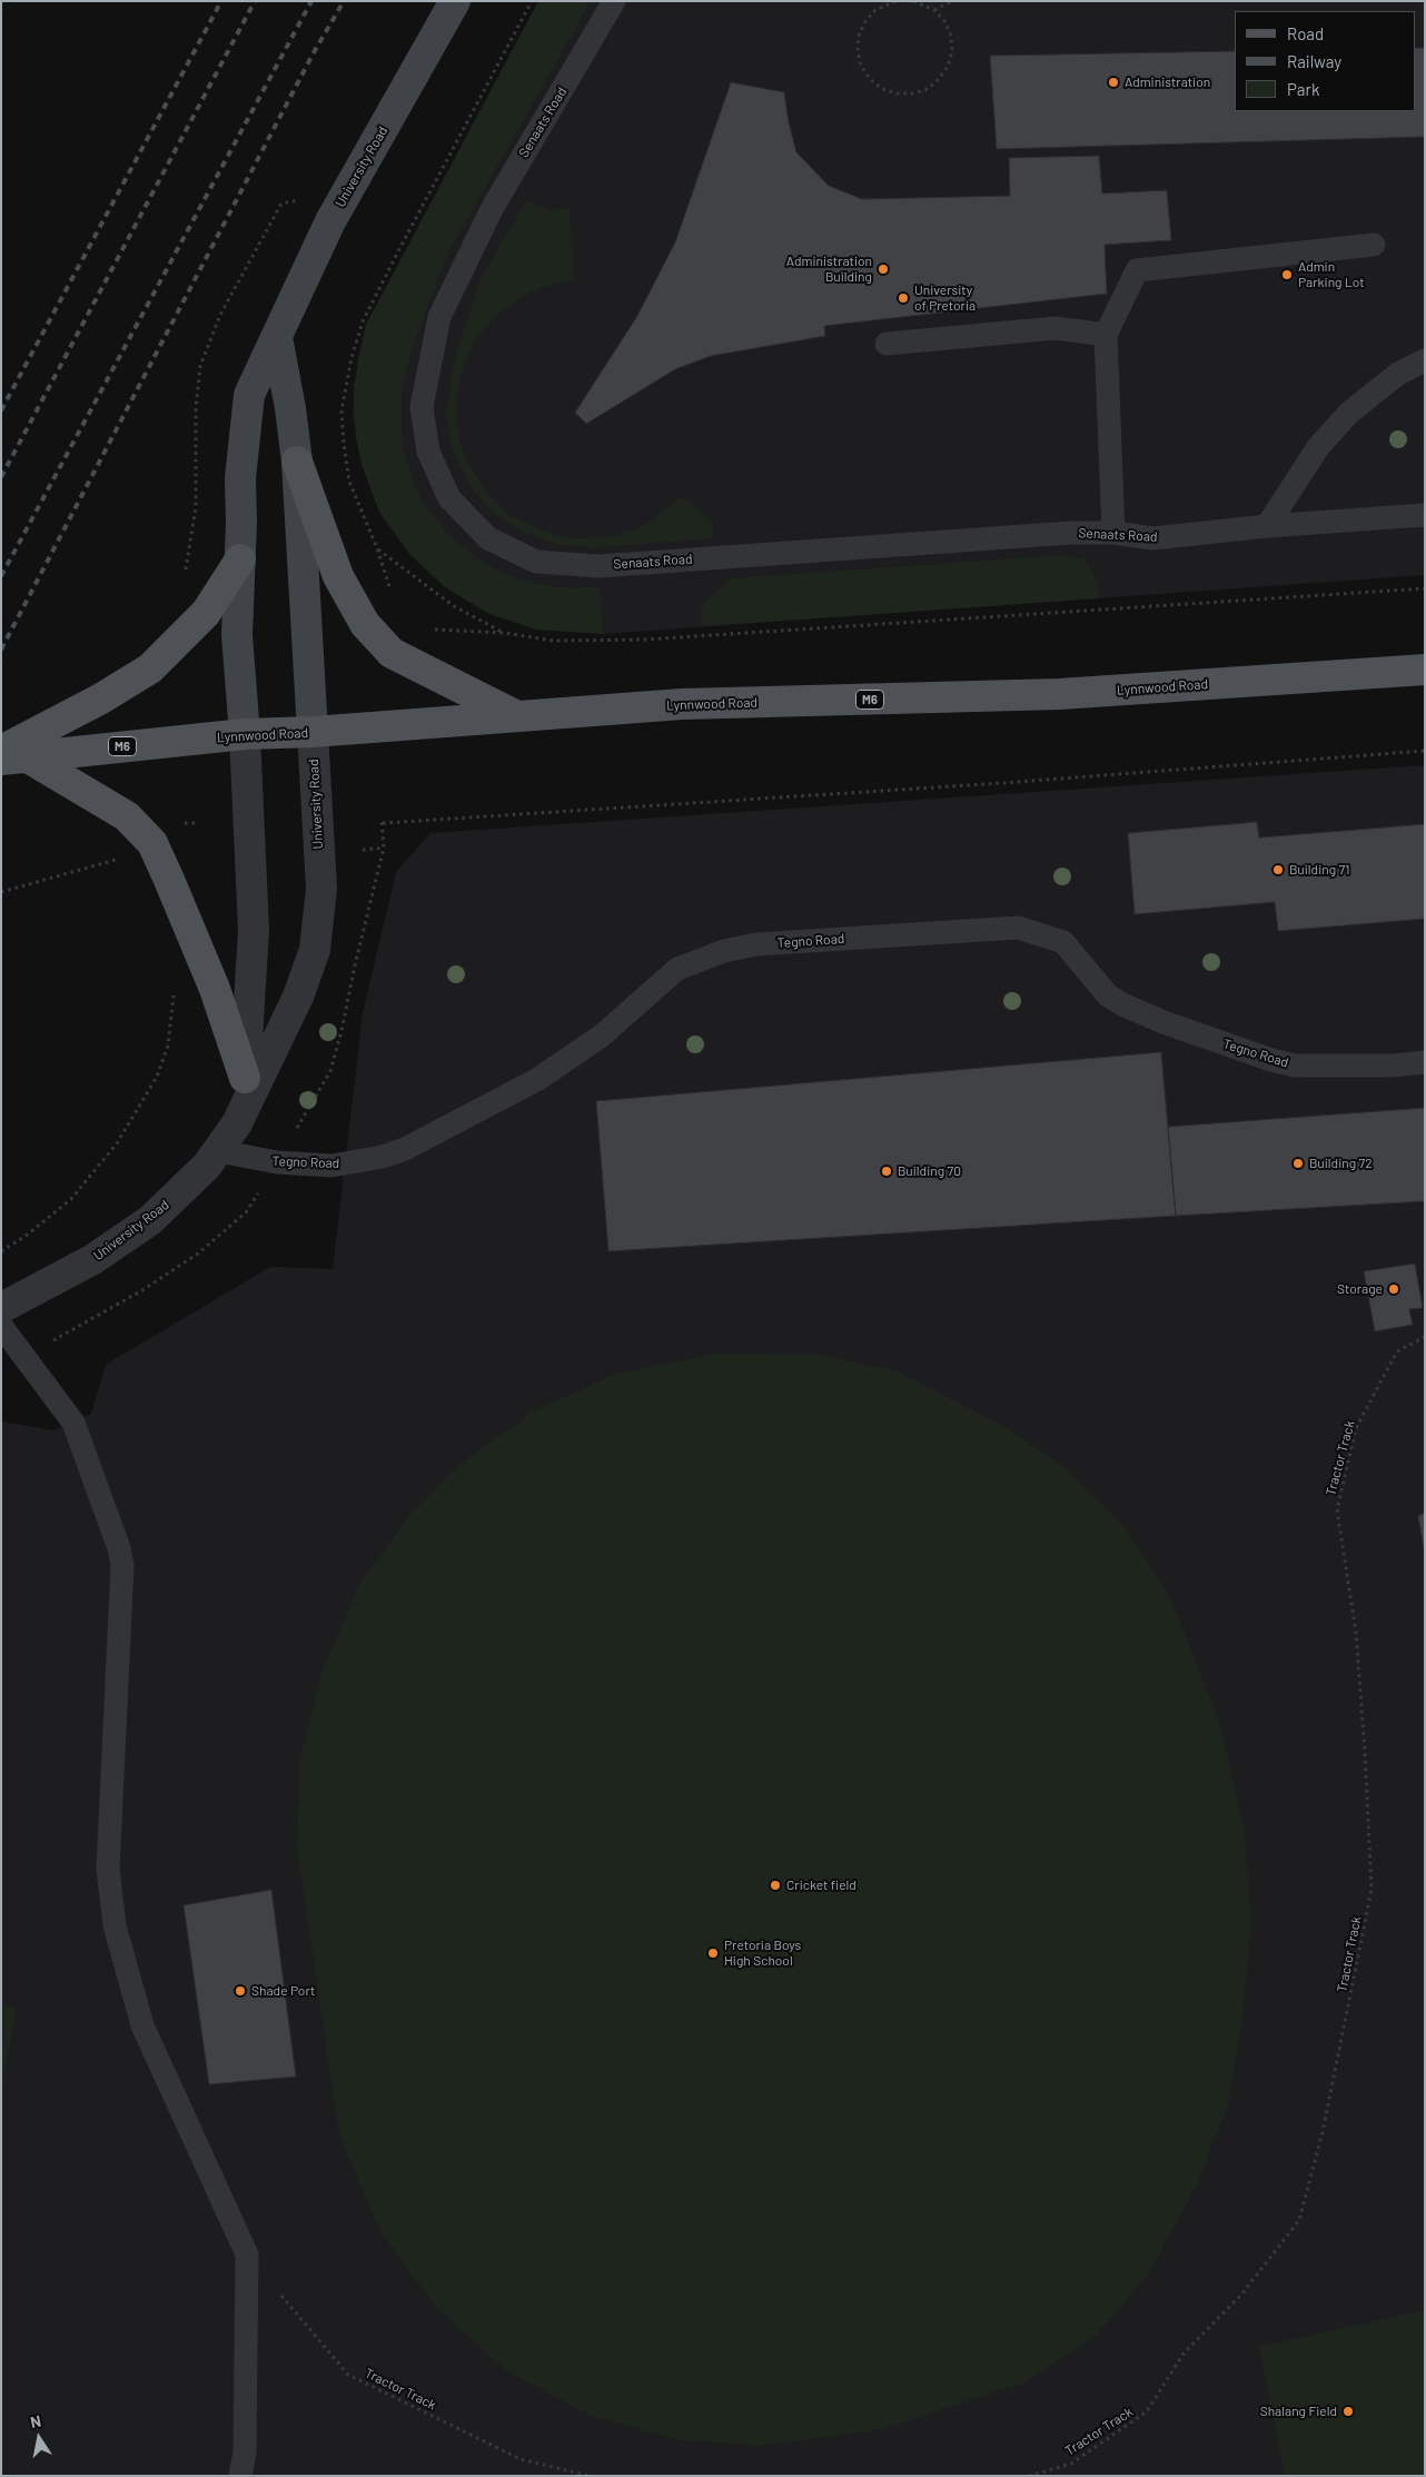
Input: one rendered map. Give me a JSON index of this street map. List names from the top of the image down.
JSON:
{
  "streets": {
    "main road": ["Lynnwood Road", "M6"],
    "street": ["University Road"],
    "lane": ["Senaats Road", "Tegno Road"],
    "path": ["Tractor Track"]
  },
  "crossings": [
    ["University Road", "Lynnwood Road"],
    ["University Road", "Tegno Road"]
  ],
  "places": [
    "Administration",
    "Administration Building",
    "Admin Parking Lot",
    "University of Pretoria",
    "Building 71",
    "Building 72",
    "Building 70",
    "Storage",
    "Cricket field",
    "Pretoria Boys High School",
    "Shade Port",
    "Shalang Field"
  ],
  "legend": ["Road", "Railway", "Park"],
  "north": "top"
}
